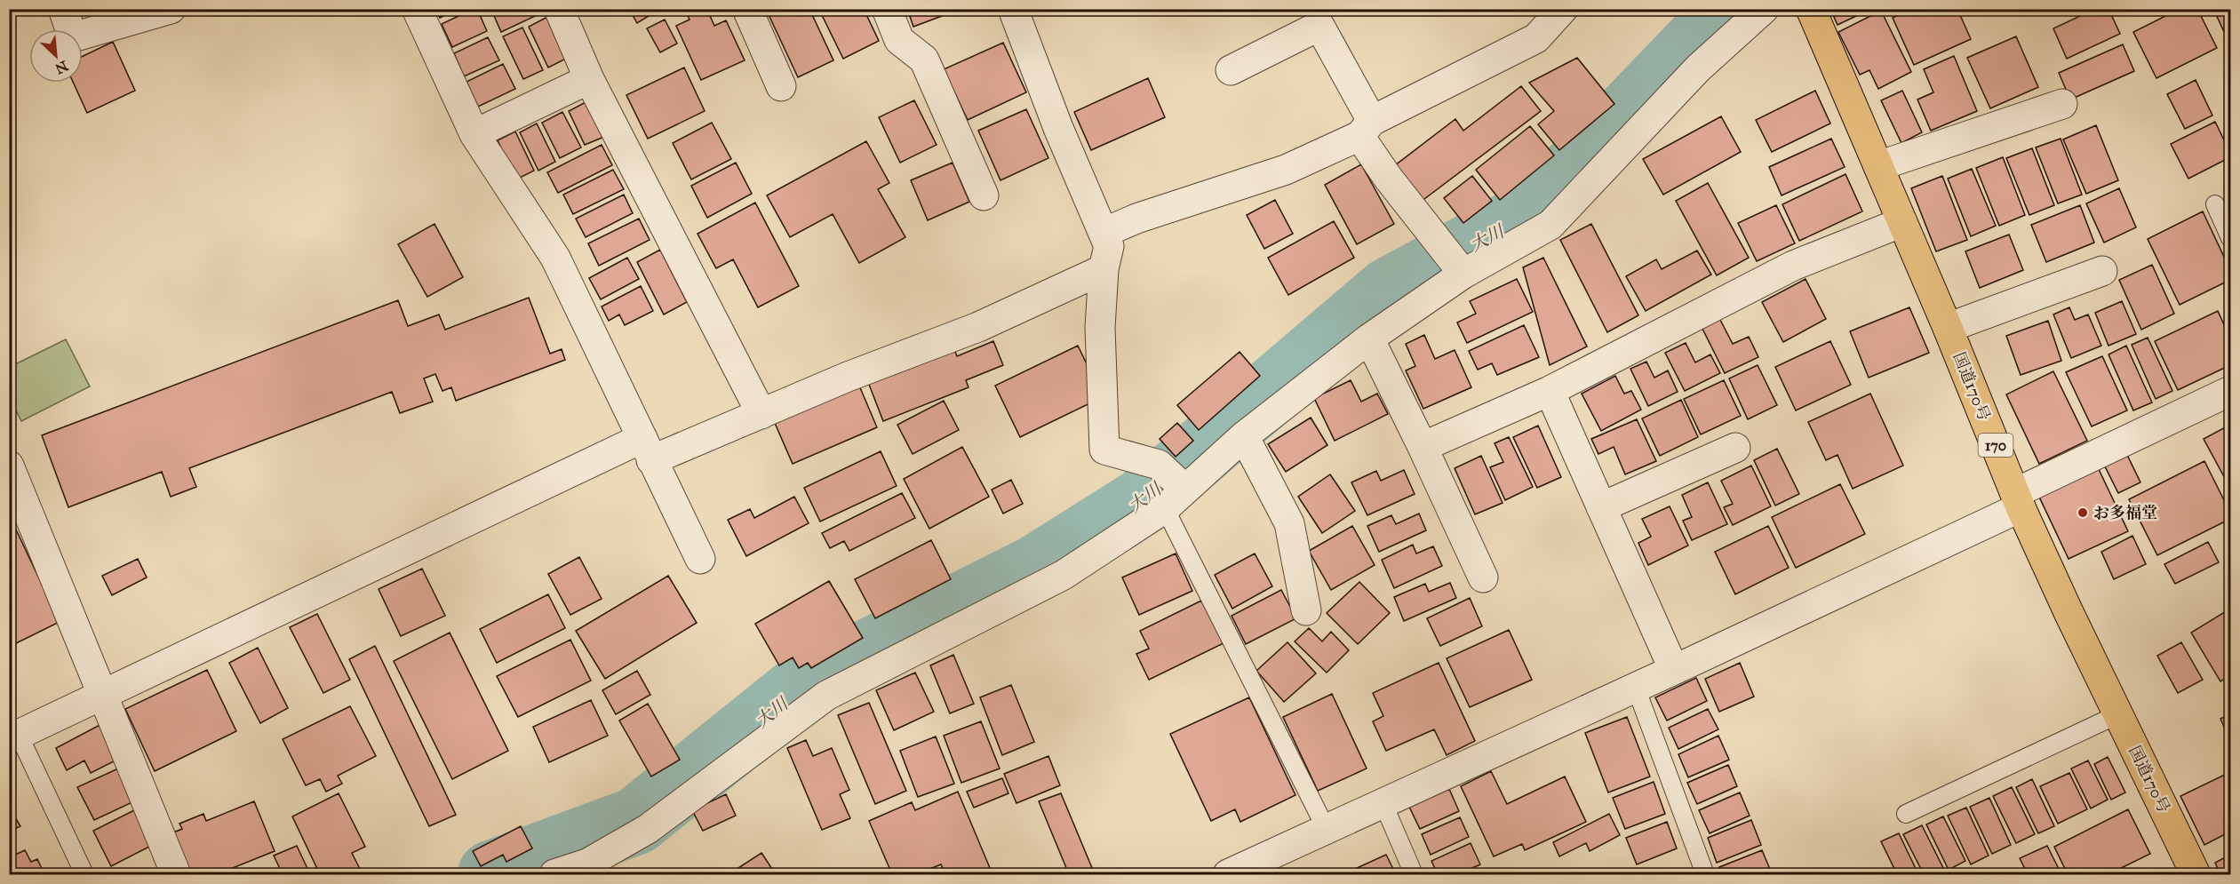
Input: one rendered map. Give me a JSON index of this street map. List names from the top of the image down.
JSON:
{
  "streets": {
    "highway": ["国道170号", "170"]
  },
  "water": ["大川"],
  "places": ["お多福堂"],
  "north": "bottom right"
}
